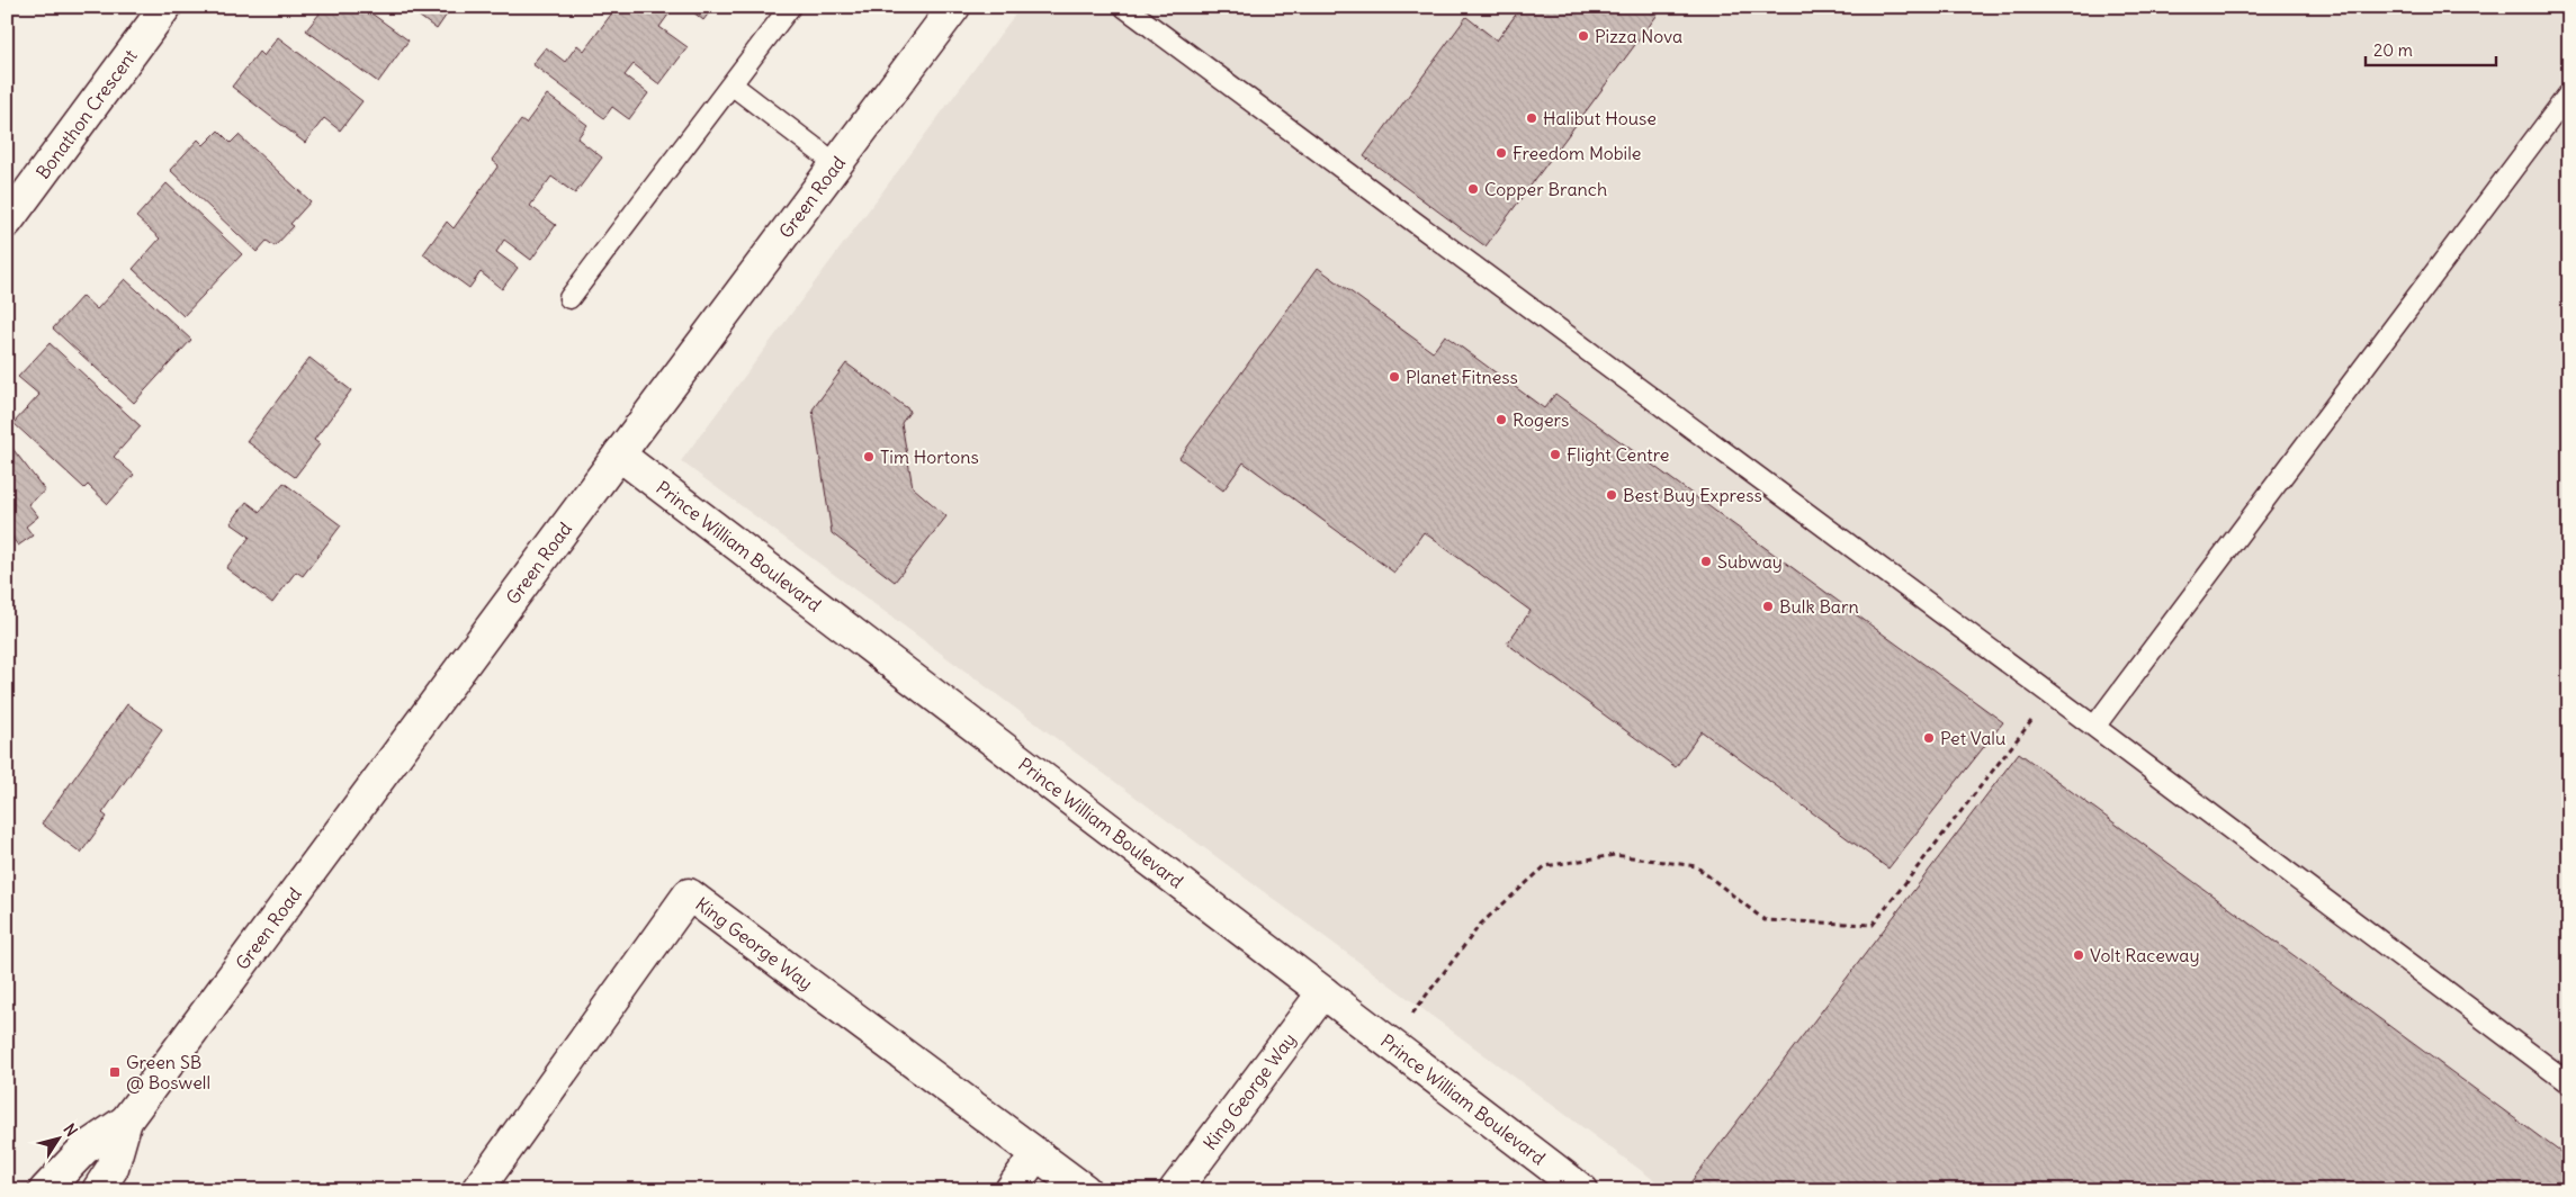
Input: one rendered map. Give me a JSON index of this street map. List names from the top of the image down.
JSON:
{
  "streets": {
    "street": [
      "Bonathon Crescent",
      "Green Road",
      "Prince William Boulevard",
      "King George Way"
    ]
  },
  "crossings": [
    ["Green Road", "Prince William Boulevard"],
    ["Prince William Boulevard", "King George Way"]
  ],
  "places": {
    "other": [
      "Pizza Nova",
      "Halibut House",
      "Freedom Mobile",
      "Copper Branch",
      "Planet Fitness",
      "Rogers",
      "Flight Centre",
      "Tim Hortons",
      "Best Buy Express",
      "Subway",
      "Bulk Barn",
      "Pet Valu",
      "Volt Raceway"
    ],
    "transit": ["Green SB @ Boswell"]
  },
  "scale_bar": "20 m",
  "north": "top right"
}
